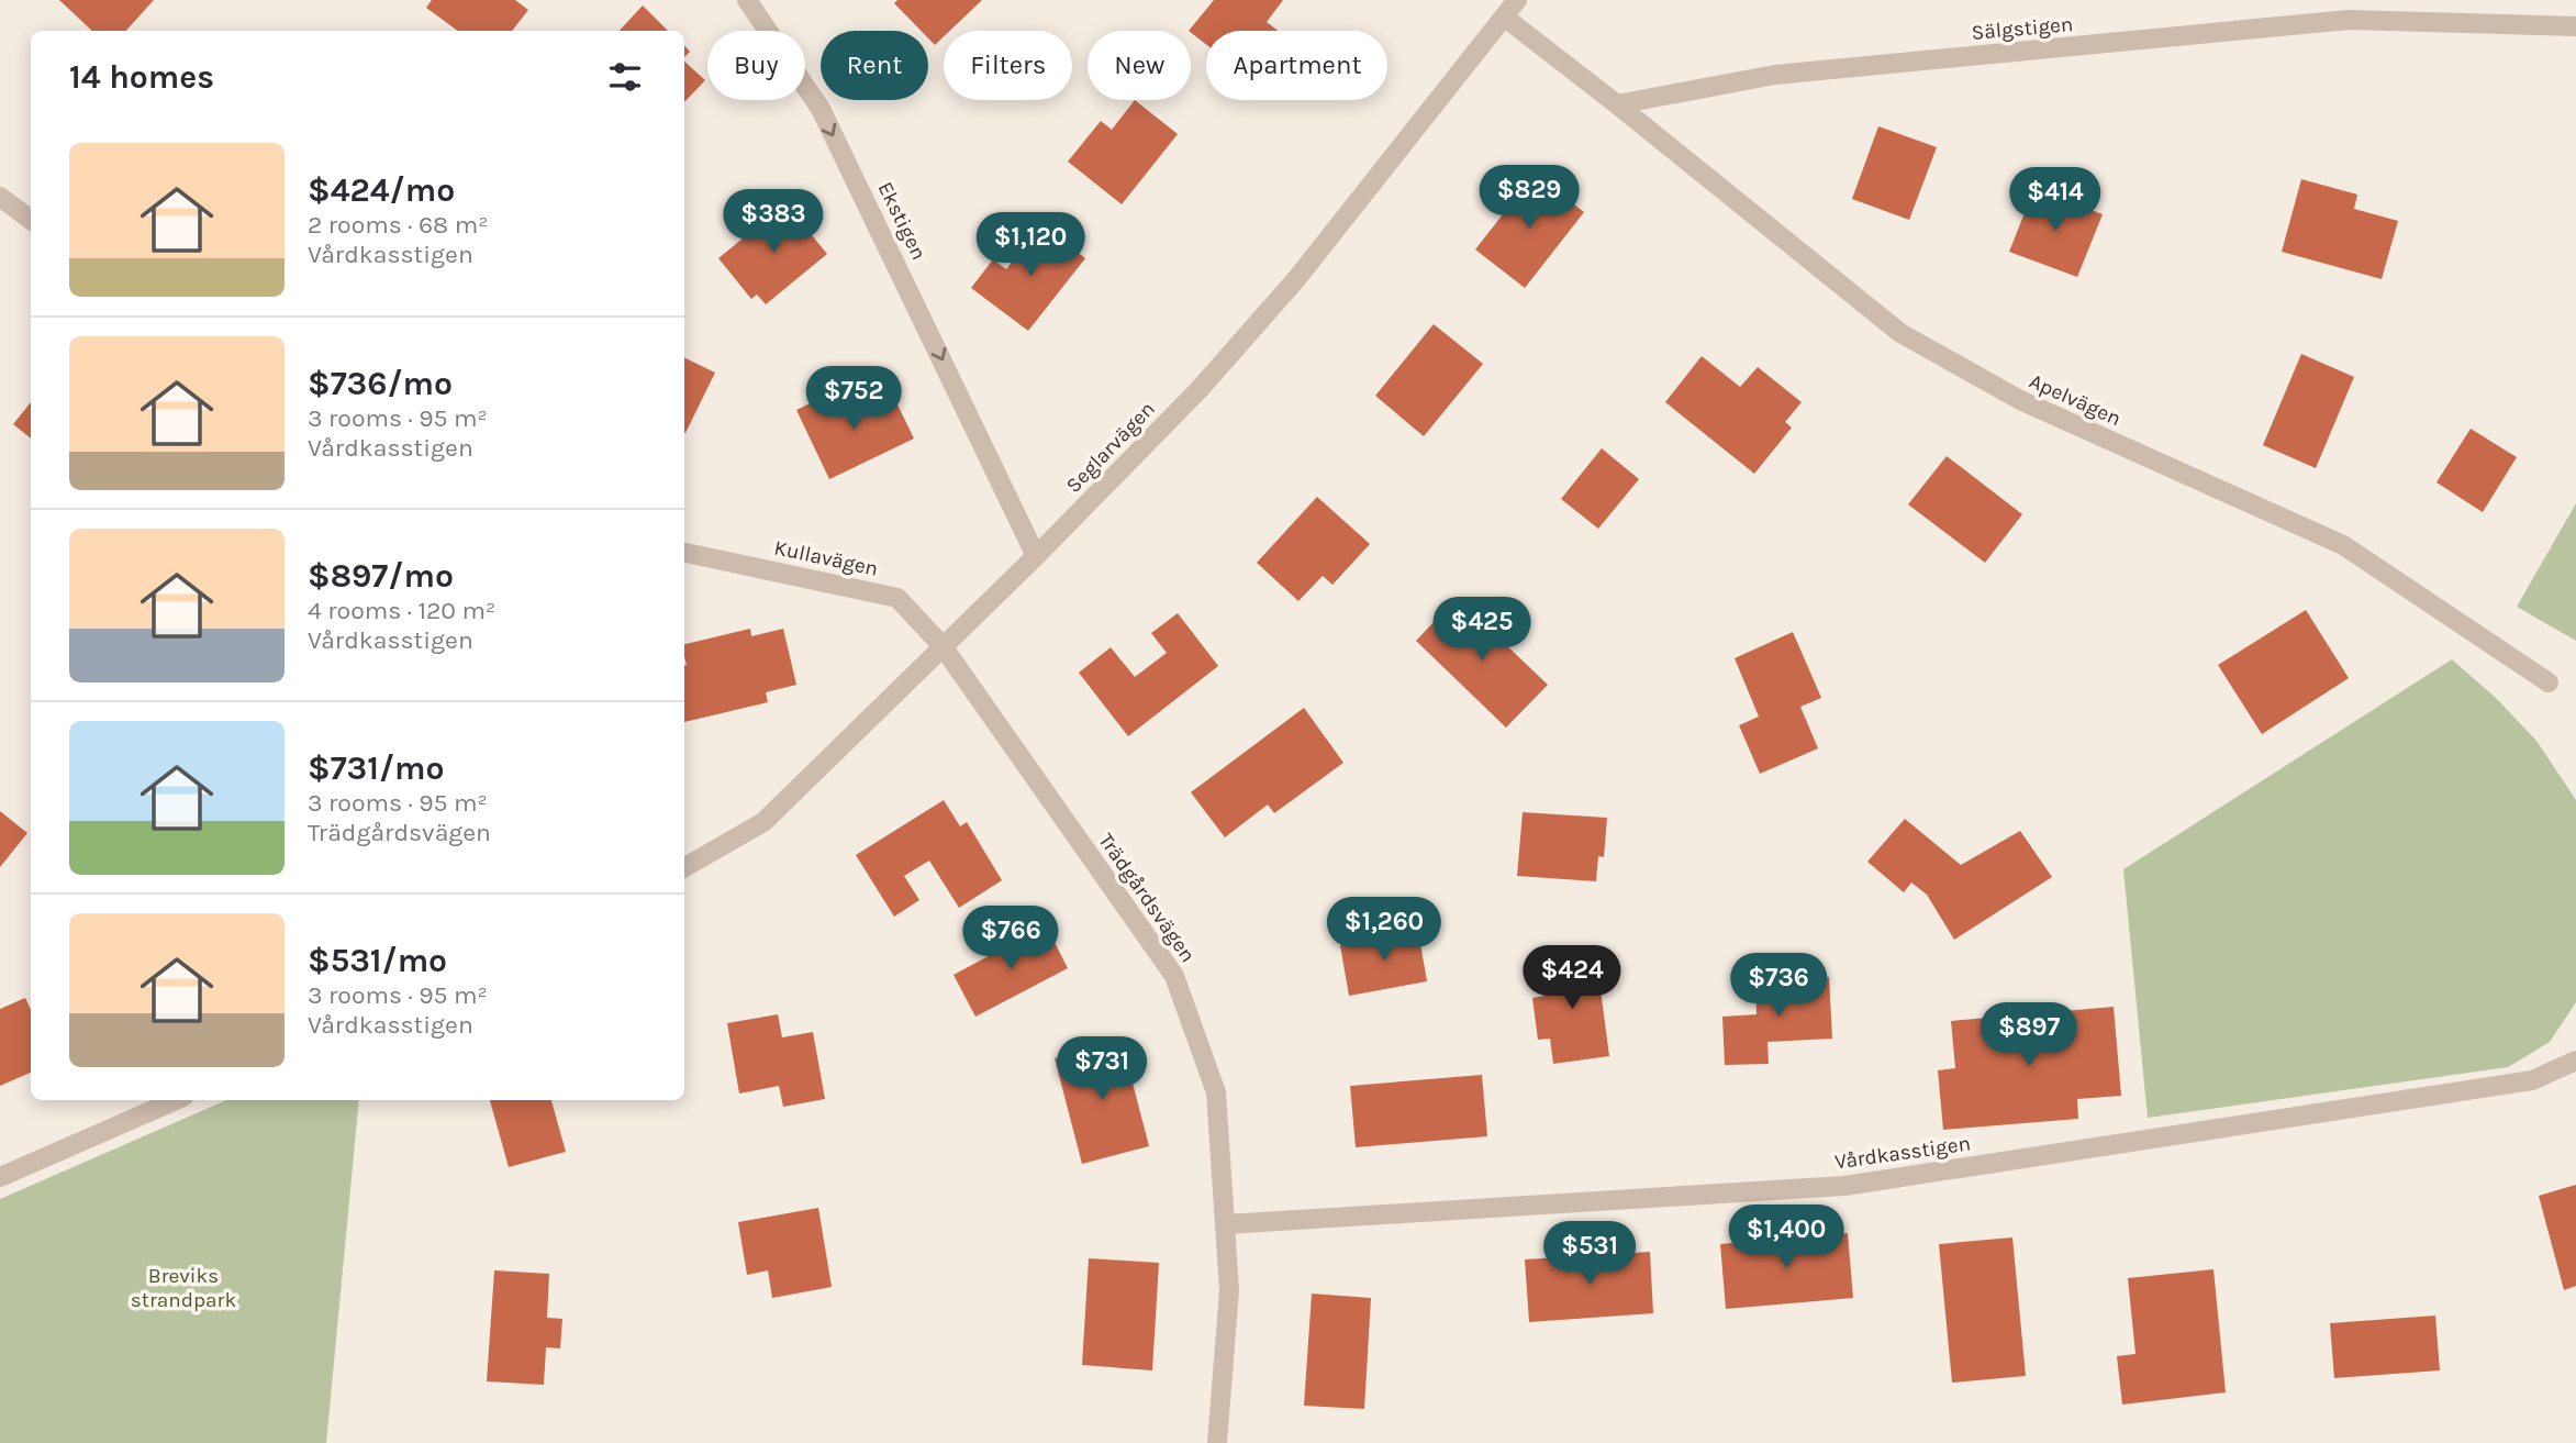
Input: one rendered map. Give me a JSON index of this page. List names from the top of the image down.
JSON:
{
  "streets": {
    "street": [
      "Sälgstigen",
      "Ekstigen",
      "Apelvägen",
      "Seglarvägen",
      "Kullavägen",
      "Trädgårdsvägen",
      "Vårdkasstigen"
    ]
  },
  "crossings": [
    ["Sälgstigen", "Apelvägen"],
    ["Ekstigen", "Seglarvägen"],
    ["Seglarvägen", "Kullavägen"],
    ["Seglarvägen", "Trädgårdsvägen"],
    ["Kullavägen", "Trädgårdsvägen"],
    ["Trädgårdsvägen", "Vårdkasstigen"]
  ],
  "one_way": ["Ekstigen"],
  "parks": ["Breviks strandpark"],
  "page": {
    "chip": [
      "Buy",
      "Rent",
      "Filters",
      "New",
      "Apartment"
    ],
    "heading": "14 homes",
    "list": [
      {
        "name": "$424/mo",
        "note": "2 rooms · 68 m² · Vårdkasstigen"
      },
      {
        "name": "$736/mo",
        "note": "3 rooms · 95 m² · Vårdkasstigen"
      },
      {
        "name": "$897/mo",
        "note": "4 rooms · 120 m² · Vårdkasstigen"
      },
      {
        "name": "$731/mo",
        "note": "3 rooms · 95 m² · Trädgårdsvägen"
      },
      {
        "name": "$531/mo",
        "note": "3 rooms · 95 m² · Vårdkasstigen"
      }
    ],
    "price": [
      "$829",
      "$414",
      "$383",
      "$1,120",
      "$752",
      "$425",
      "$1,260",
      "$766",
      "$424",
      "$736",
      "$897",
      "$731",
      "$1,400",
      "$531"
    ]
  }
}
